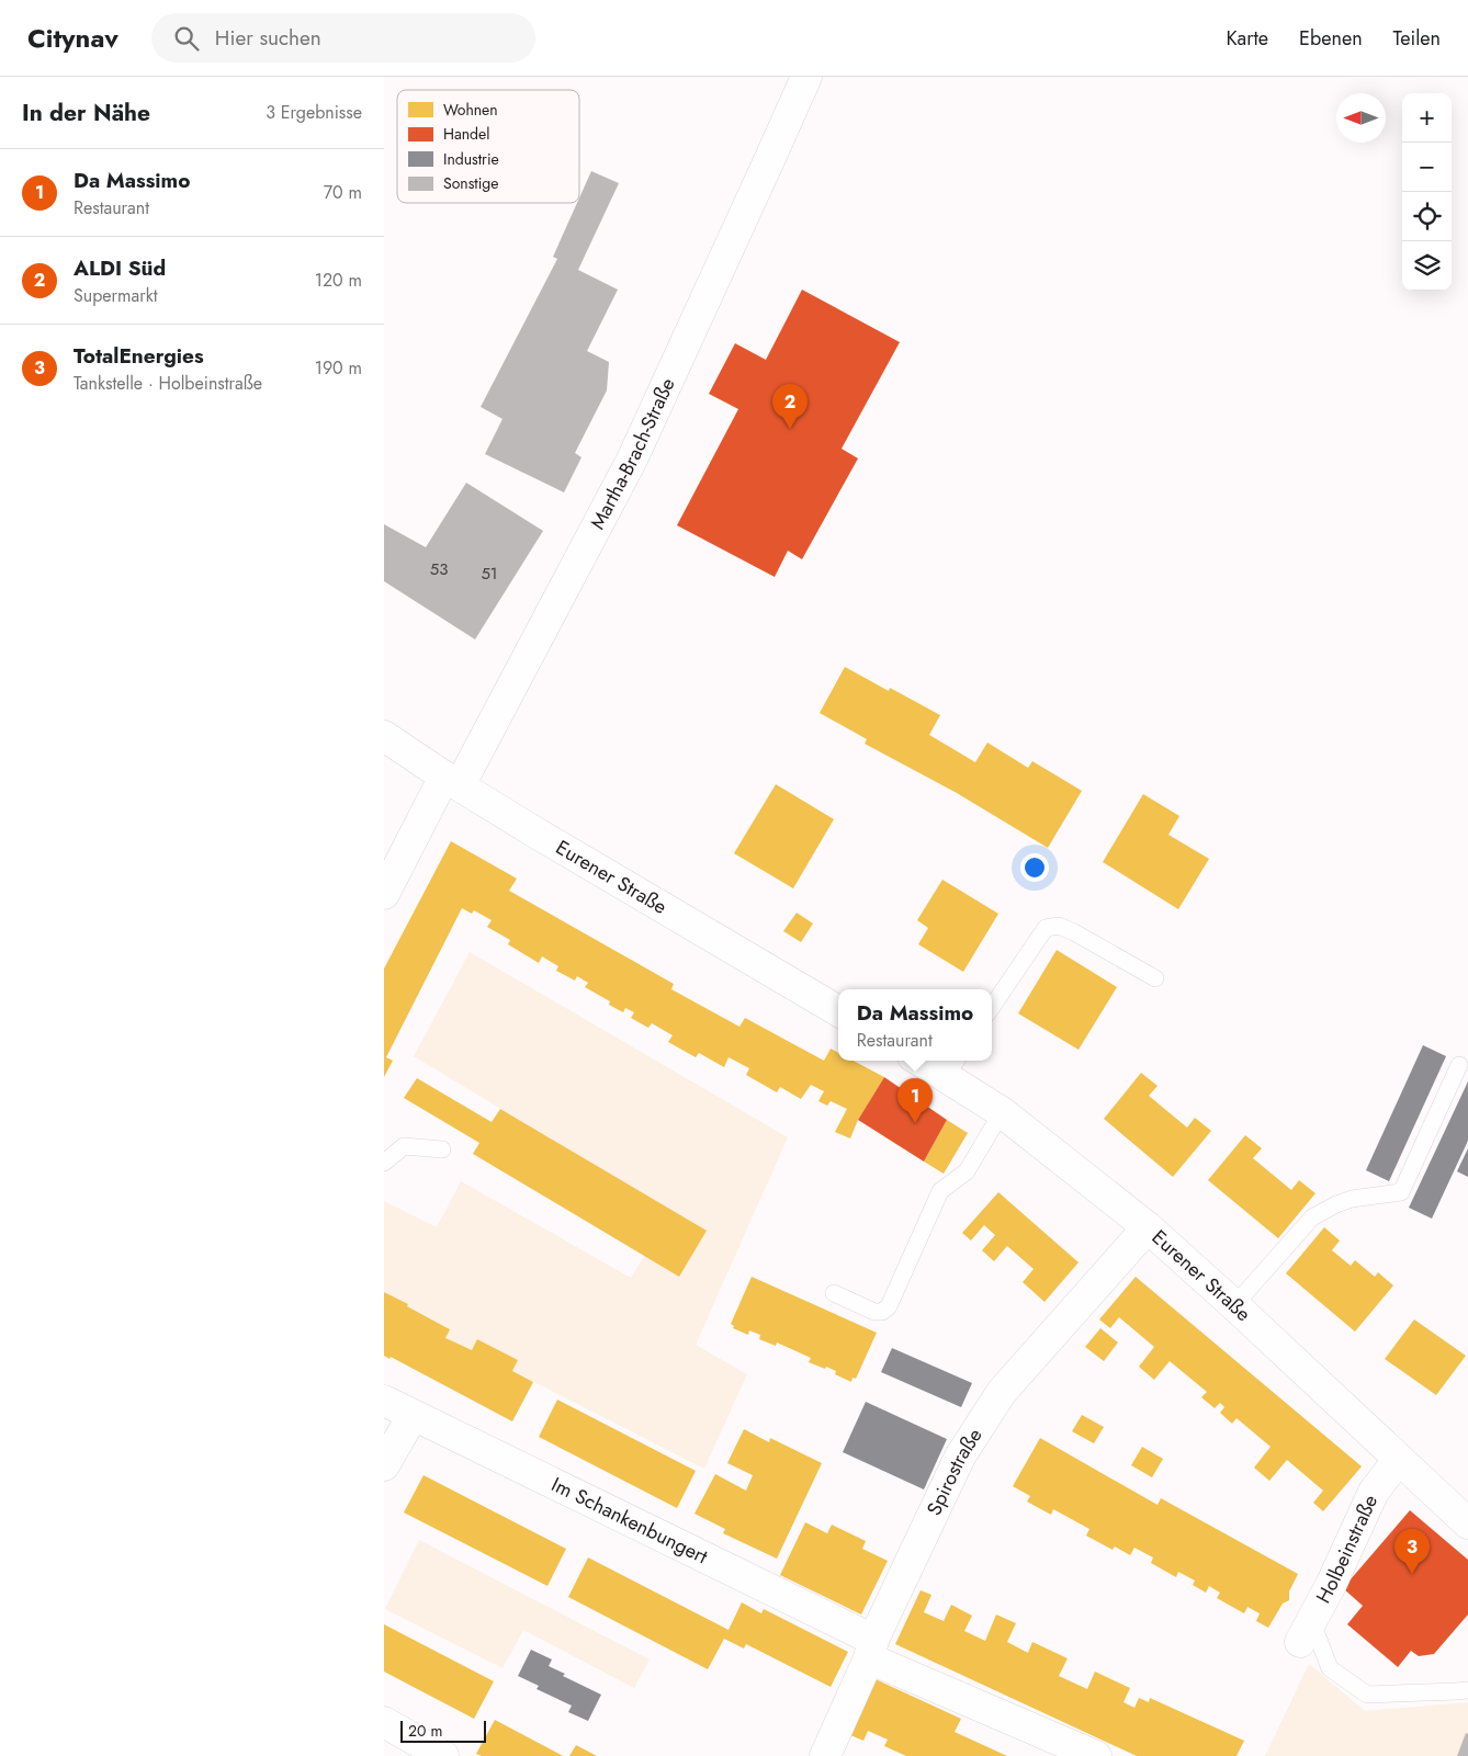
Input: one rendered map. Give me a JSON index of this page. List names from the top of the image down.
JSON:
{
  "streets": {
    "street": [
      "Martha-Brach-Straße",
      "Eurener Straße",
      "Spirostraße",
      "Im Schankenbungert",
      "Holbeinstraße"
    ]
  },
  "crossings": [
    ["Martha-Brach-Straße", "Eurener Straße"],
    ["Eurener Straße", "Spirostraße"],
    ["Eurener Straße", "Holbeinstraße"],
    ["Spirostraße", "Im Schankenbungert"]
  ],
  "house_numbers": ["53", "51"],
  "legend": [
    "Wohnen",
    "Handel",
    "Industrie",
    "Sonstige"
  ],
  "scale_bar": "20 m",
  "north": "left",
  "page": {
    "header": "Citynav",
    "search": "Hier suchen",
    "nav": ["Karte", "Ebenen", "Teilen"],
    "heading": ["In der Nähe", "3 Ergebnisse"],
    "map_buttons": ["+", "−"],
    "list": [
      {
        "mark": "1",
        "name": "Da Massimo",
        "note": "Restaurant",
        "value": "70 m"
      },
      {
        "mark": "2",
        "name": "ALDI Süd",
        "note": "Supermarkt",
        "value": "120 m"
      },
      {
        "mark": "3",
        "name": "TotalEnergies",
        "note": "Tankstelle · Holbeinstraße",
        "value": "190 m"
      }
    ],
    "pins": ["2", "1", "3"],
    "popup": ["Da Massimo", "Restaurant"],
    "scale": "20 m"
  }
}
